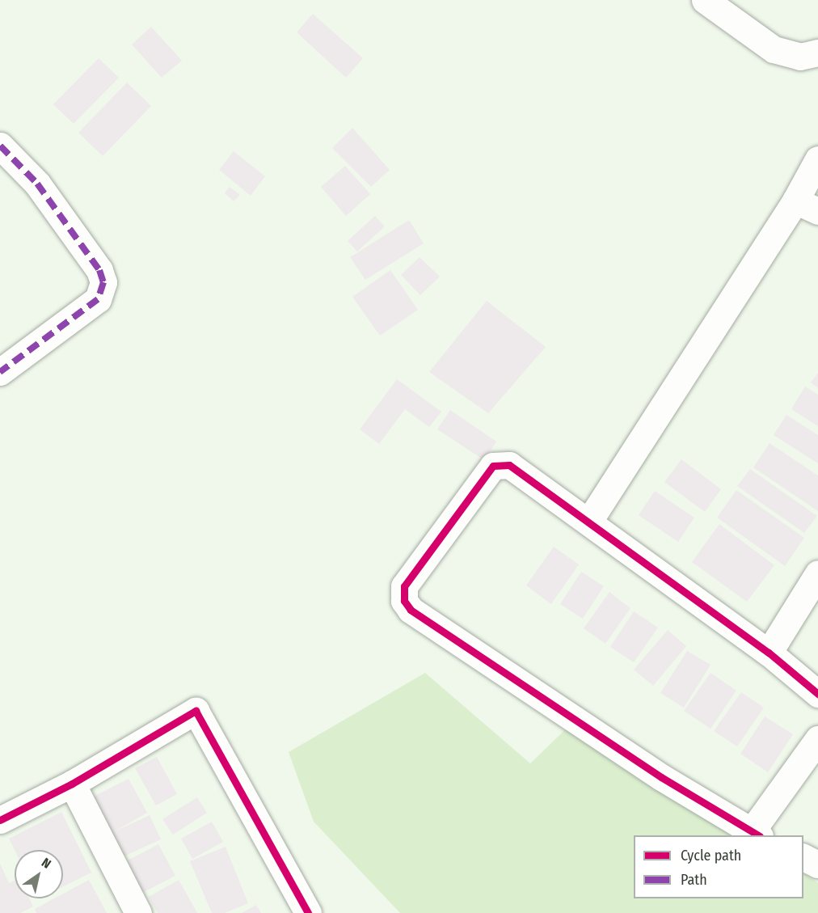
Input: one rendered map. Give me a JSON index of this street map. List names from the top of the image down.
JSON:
{
  "legend": ["Cycle path", "Path"],
  "north": "top right"
}
